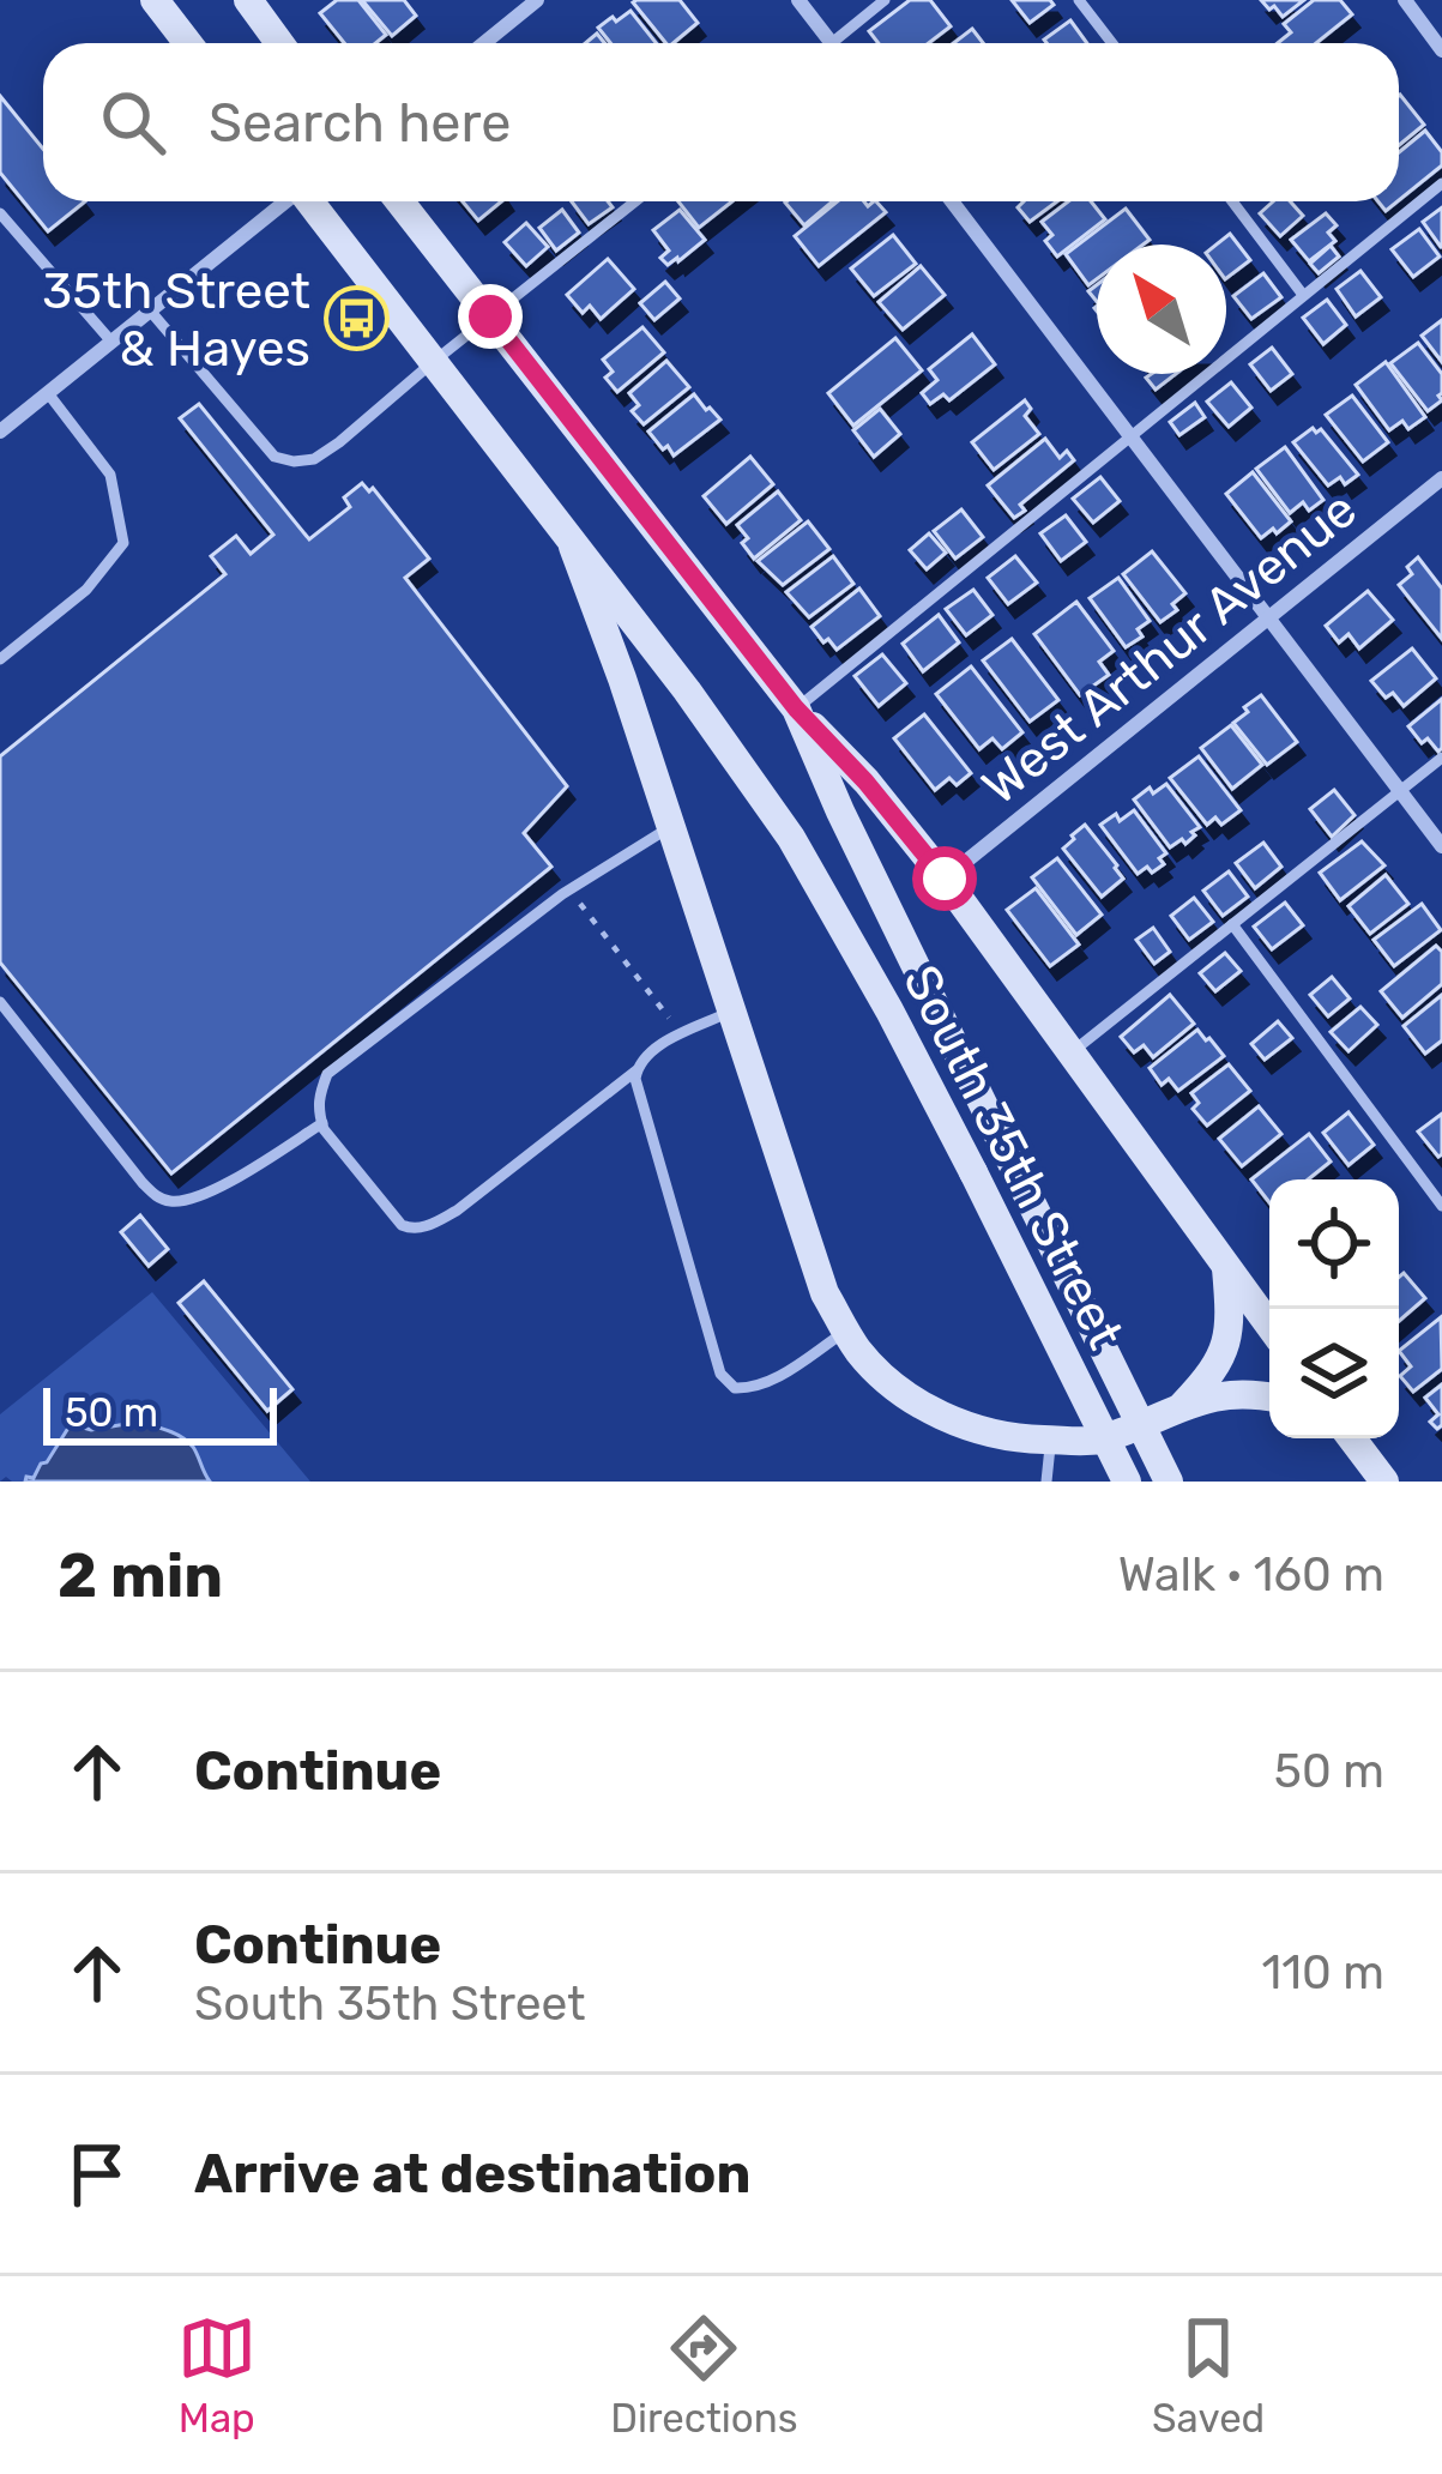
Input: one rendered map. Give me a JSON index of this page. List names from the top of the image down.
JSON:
{
  "streets": {
    "main road": ["South 35th Street"],
    "street": ["West Arthur Avenue"]
  },
  "crossings": [
    ["West Arthur Avenue", "South 35th Street"]
  ],
  "places": {
    "bus stop": ["35th Street & Hayes"]
  },
  "scale_bar": "50 m",
  "north": "top left",
  "page": {
    "search": "Search here",
    "scale": "50 m",
    "heading": ["2 min", "Walk · 160 m"],
    "list": [
      ["Continue", "50 m"],
      ["Continue", "South 35th Street", "110 m"],
      "Arrive at destination"
    ],
    "nav": ["Map", "Directions", "Saved"]
  }
}
